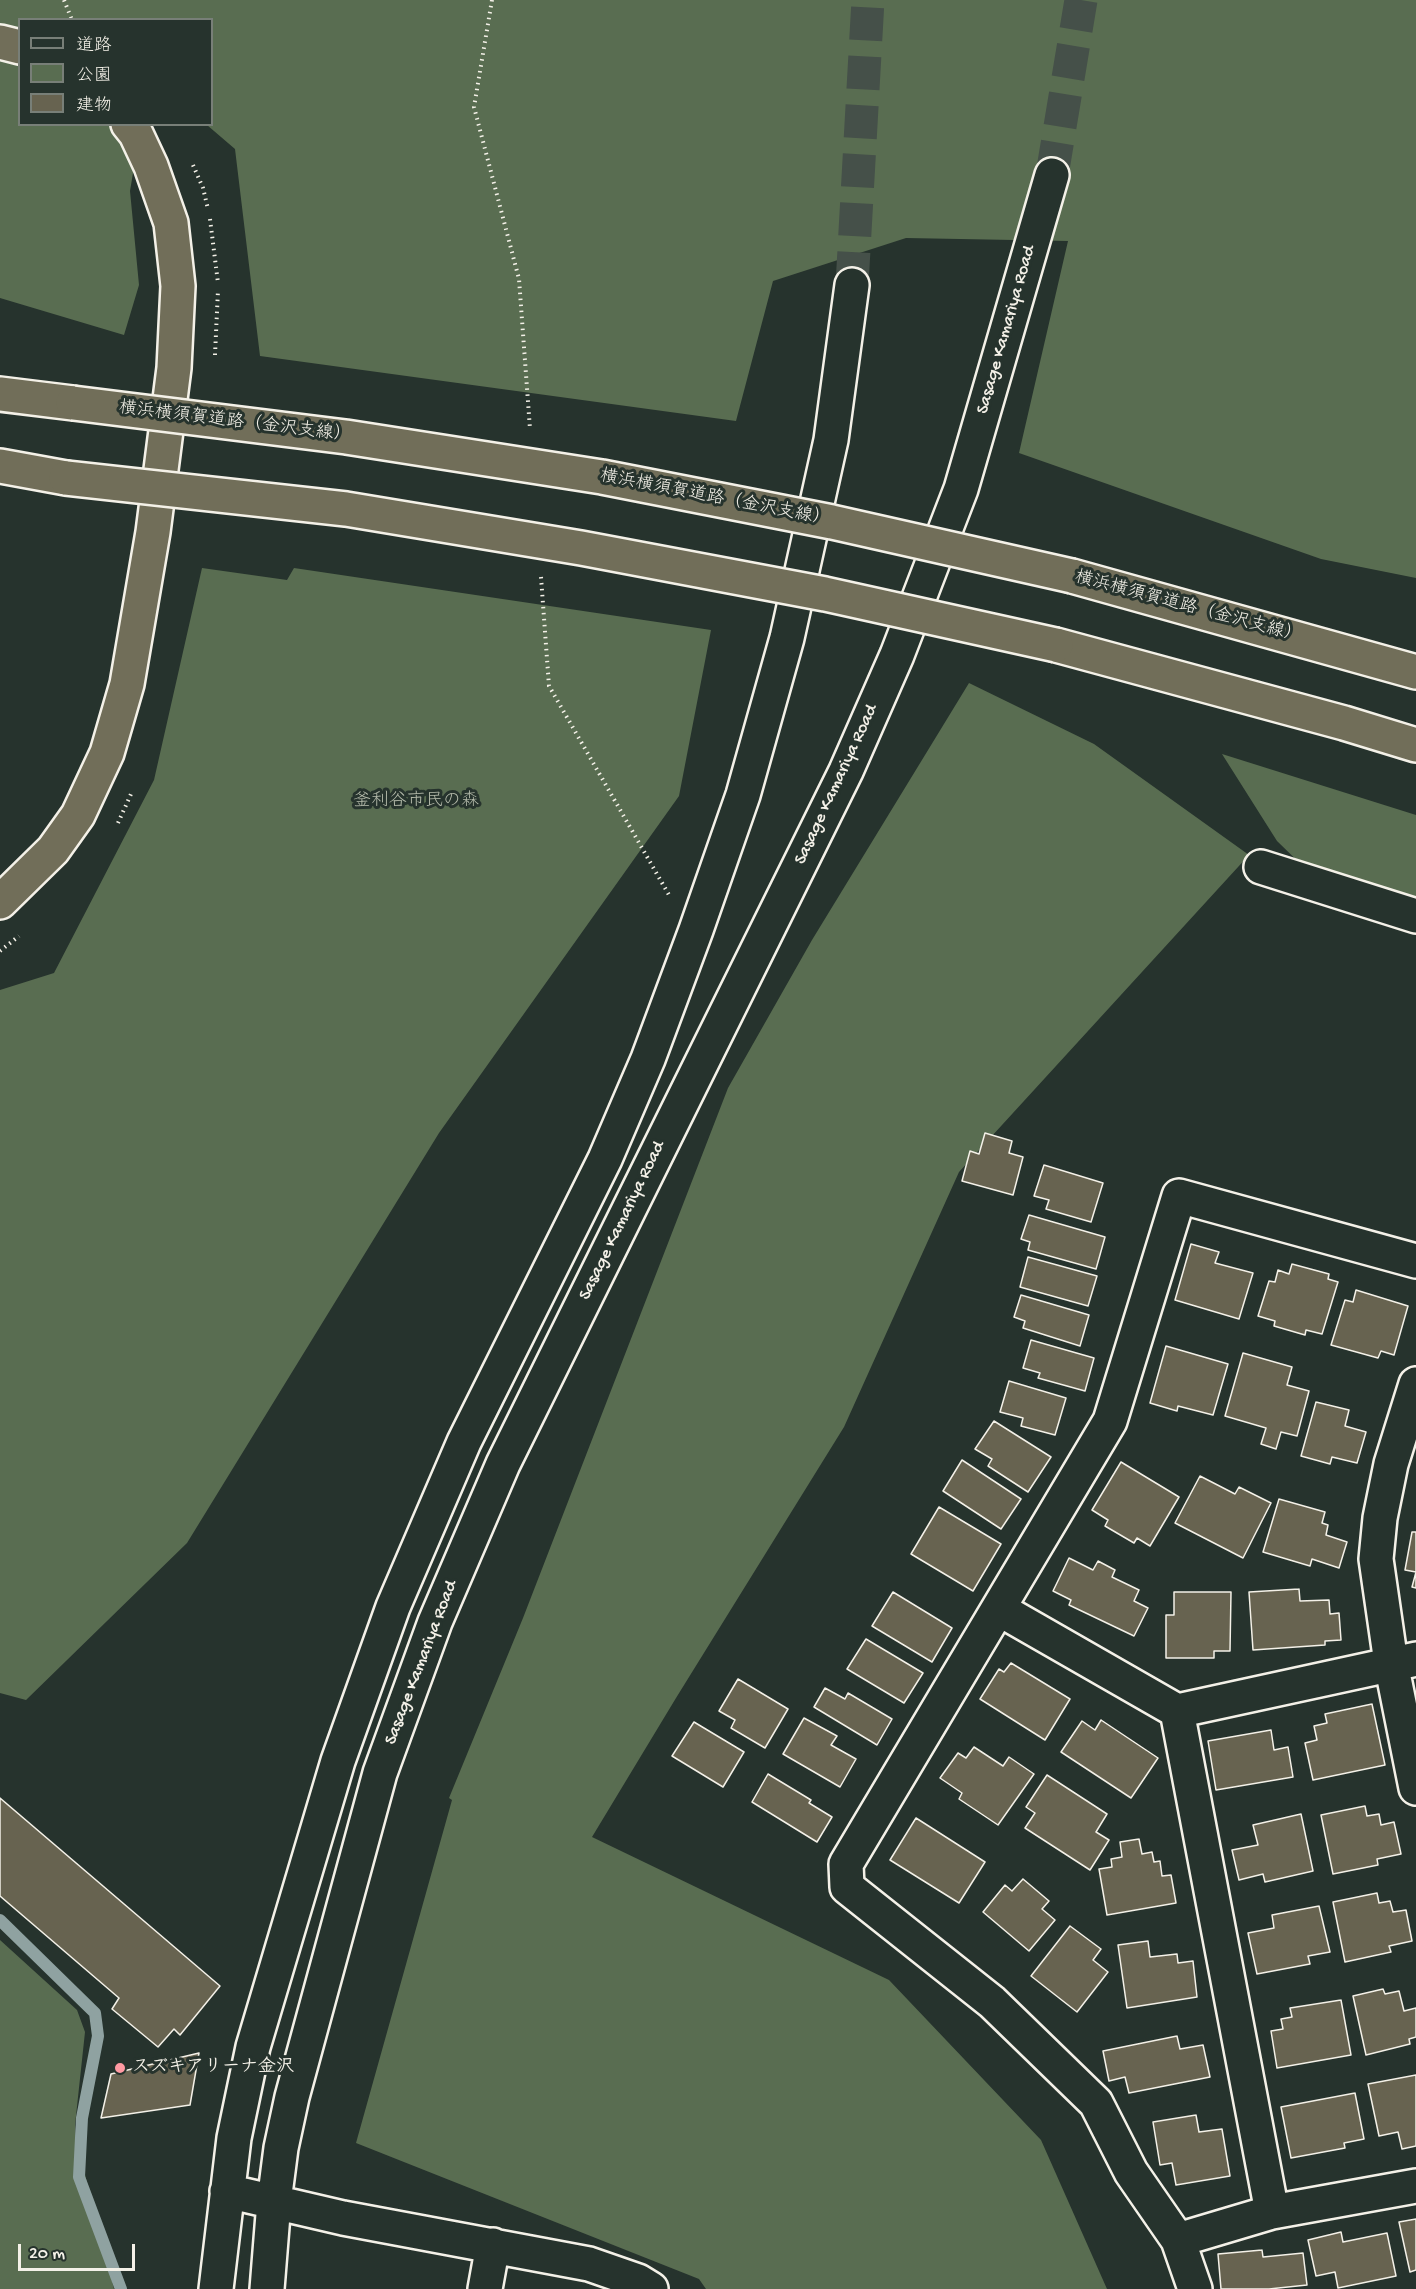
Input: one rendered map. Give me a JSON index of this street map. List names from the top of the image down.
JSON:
{
  "streets": {
    "highway": ["横浜横須賀道路（金沢支線）"],
    "street": ["Sasage Kamariya Road"]
  },
  "parks": ["釜利谷市民の森"],
  "places": ["スズキアリーナ金沢"],
  "legend": ["道路", "公園", "建物"],
  "scale_bar": "20 m"
}
